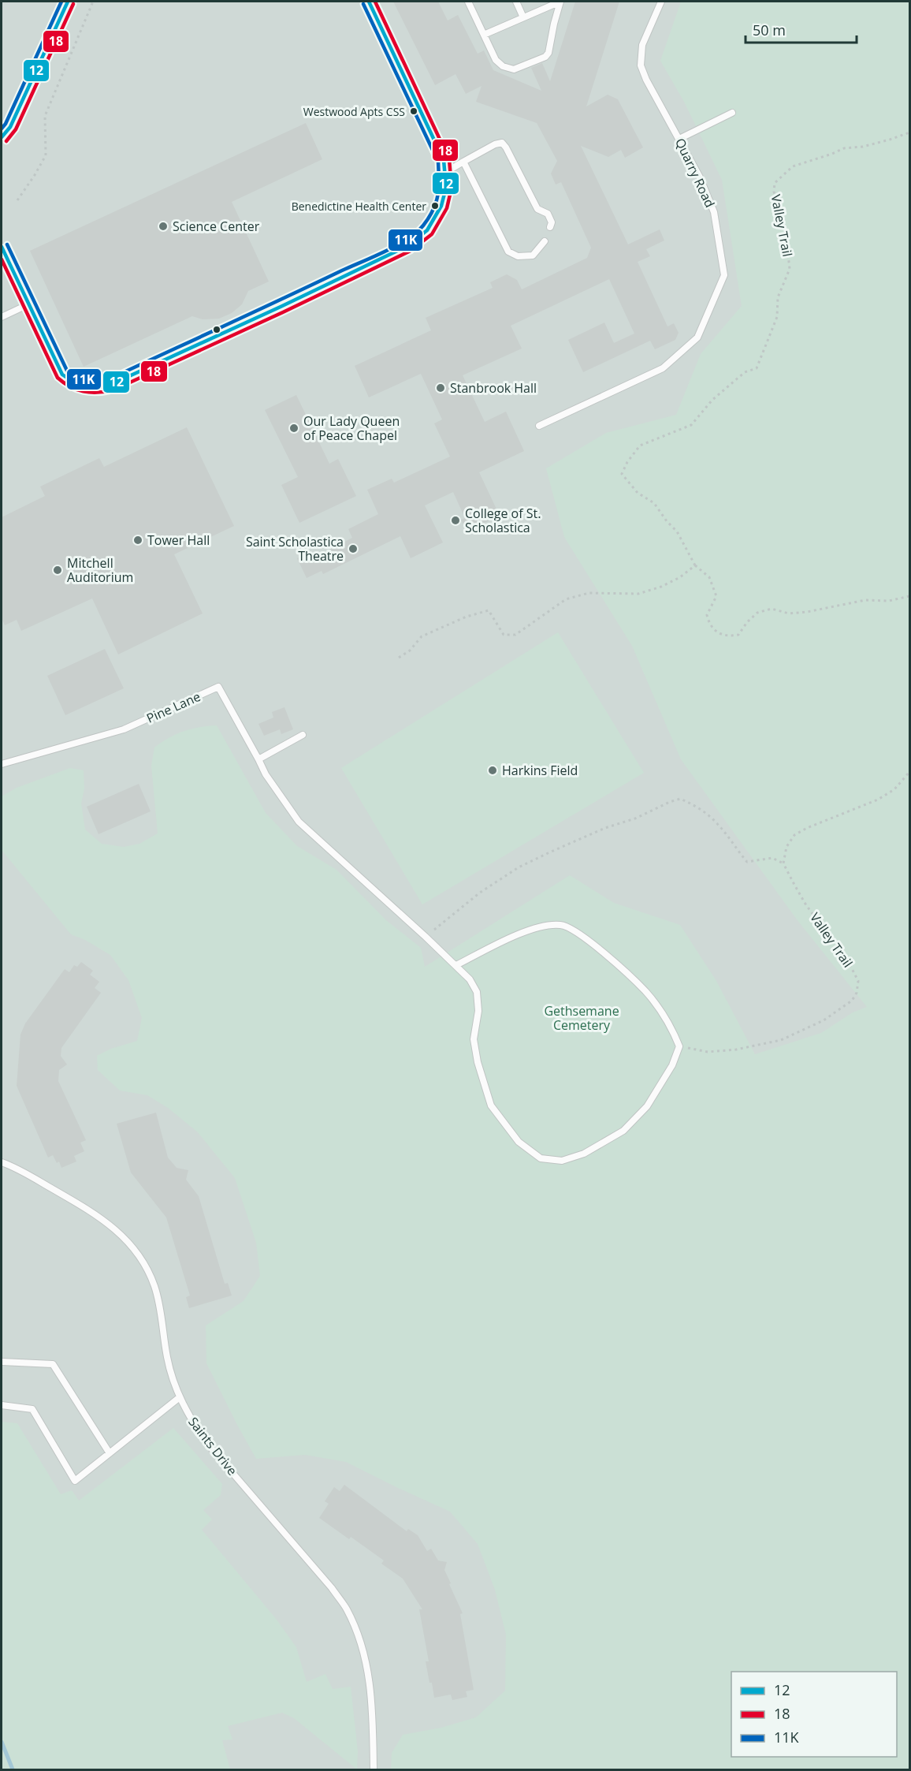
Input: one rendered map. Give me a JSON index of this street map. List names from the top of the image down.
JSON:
{
  "streets": {
    "lane": ["Quarry Road", "Pine Lane", "Saints Drive"],
    "path": ["Valley Trail"]
  },
  "parks": ["Gethsemane Cemetery"],
  "places": [
    "Westwood Apts CSS",
    "Benedictine Health Center",
    "Science Center",
    "Stanbrook Hall",
    "Our Lady Queen of Peace Chapel",
    "College of St. Scholastica",
    "Tower Hall",
    "Saint Scholastica Theatre",
    "Mitchell Auditorium",
    "Harkins Field"
  ],
  "lines": ["transit line 12", "transit line 18", "transit line 11K"],
  "legend": ["12", "18", "11K"],
  "scale_bar": "50 m"
}
